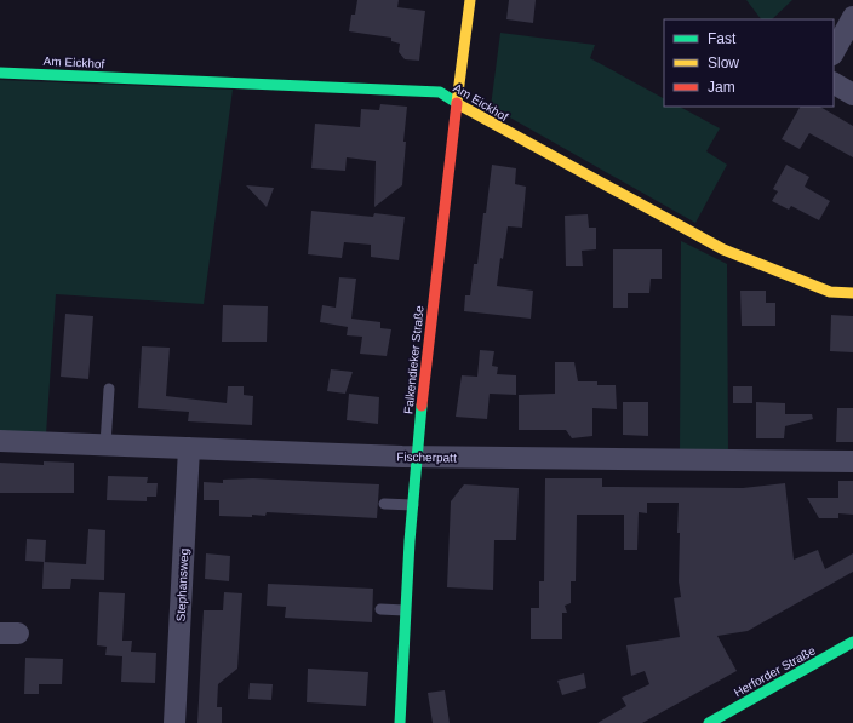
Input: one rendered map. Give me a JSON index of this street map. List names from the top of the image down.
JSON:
{
  "streets": {
    "street": [
      "Am Eickhof",
      "Falkendieker Straße",
      "Fischerpatt",
      "Stephansweg",
      "Herforder Straße"
    ]
  },
  "crossings": [
    ["Am Eickhof", "Falkendieker Straße"],
    ["Falkendieker Straße", "Fischerpatt"],
    ["Fischerpatt", "Stephansweg"]
  ],
  "legend": ["Fast", "Slow", "Jam"]
}
